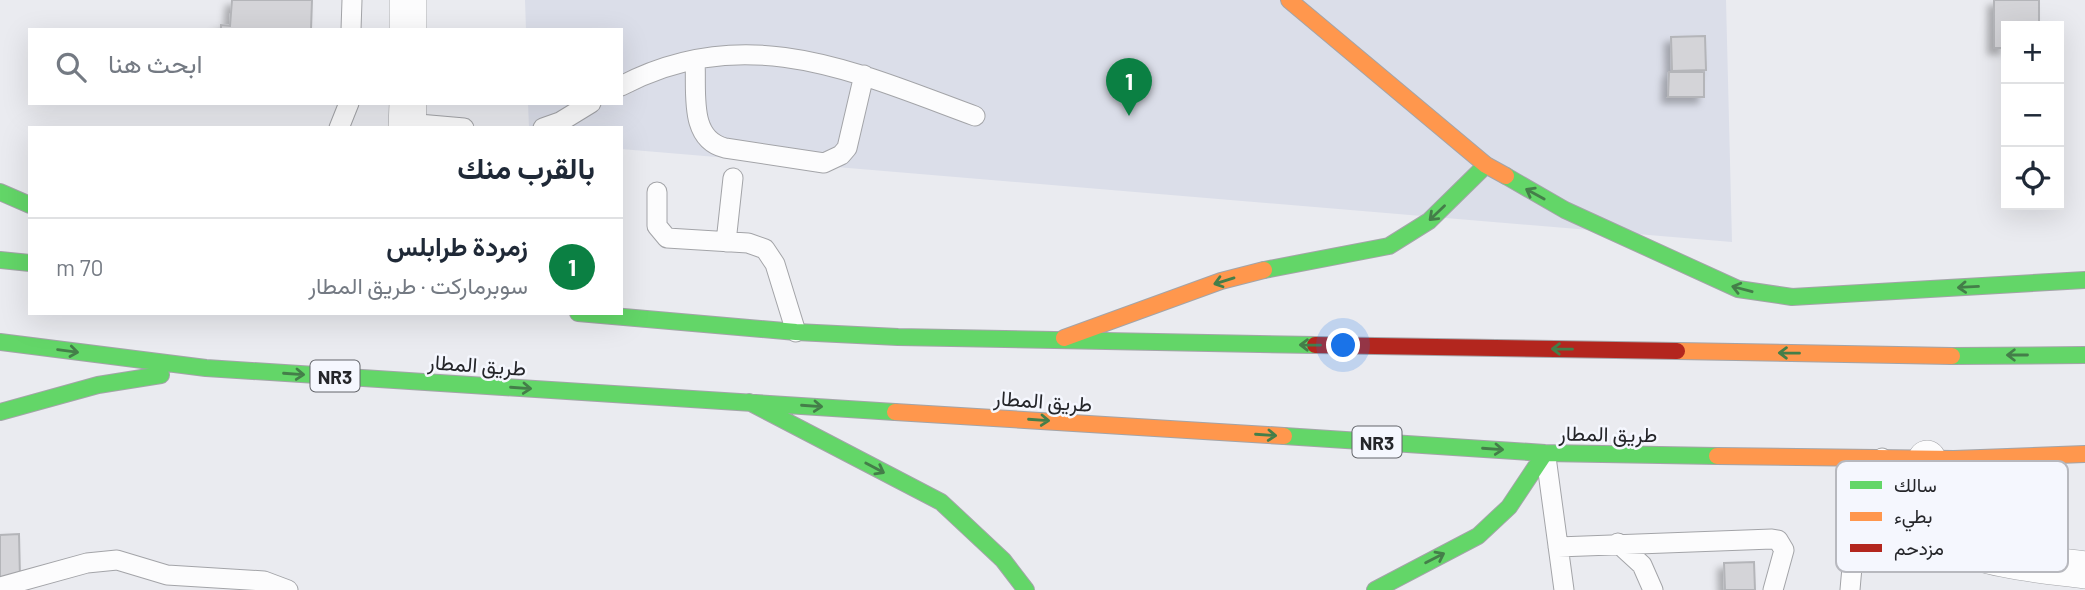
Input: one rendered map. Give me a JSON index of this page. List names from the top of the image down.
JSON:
{
  "streets": {
    "main road": ["طريق المطار", "NR3"]
  },
  "legend": ["سالك", "بطيء", "مزدحم"],
  "page": {
    "map_buttons": ["+", "−"],
    "search": "ابحث هنا",
    "pins": "1",
    "heading": "بالقرب منك",
    "list": [
      {
        "mark": "1",
        "name": "زمردة طرابلس",
        "note": "سوبرماركت · طريق المطار",
        "value": "70 m"
      }
    ]
  }
}
